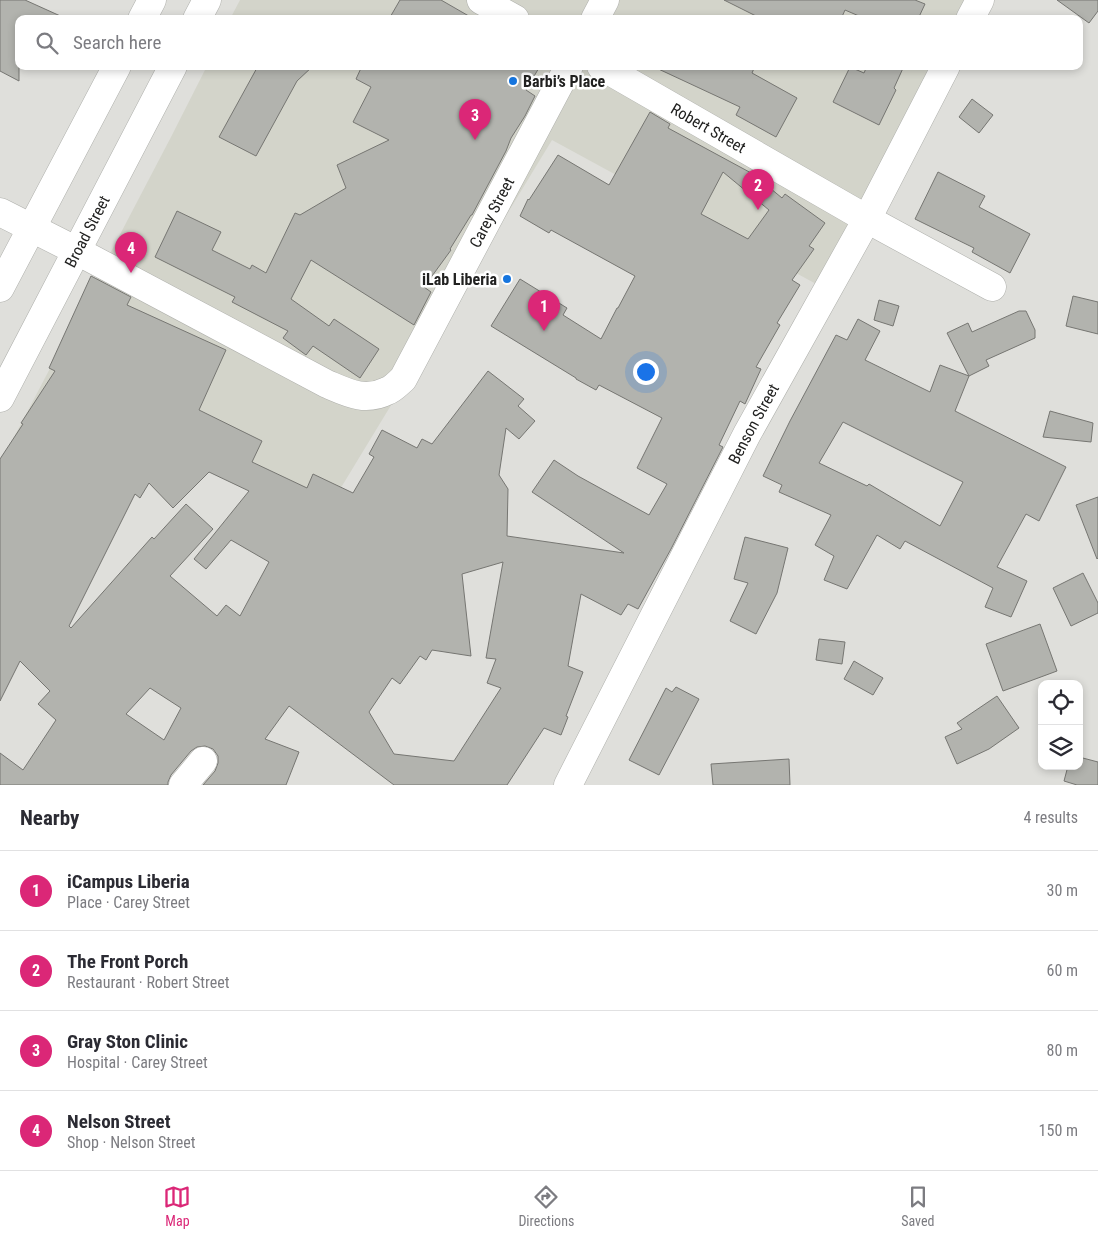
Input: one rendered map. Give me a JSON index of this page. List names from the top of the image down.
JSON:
{
  "streets": {
    "street": [
      "Robert Street",
      "Carey Street",
      "Broad Street",
      "Benson Street"
    ]
  },
  "crossings": [
    ["Robert Street", "Benson Street"],
    ["Carey Street", "Broad Street"]
  ],
  "places": ["Barbi’s Place", "iLab Liberia"],
  "page": {
    "search": "Search here",
    "pins": [
      "3",
      "2",
      "4",
      "1"
    ],
    "heading": ["Nearby", "4 results"],
    "list": [
      {
        "mark": "1",
        "name": "iCampus Liberia",
        "note": "Place · Carey Street",
        "value": "30 m"
      },
      {
        "mark": "2",
        "name": "The Front Porch",
        "note": "Restaurant · Robert Street",
        "value": "60 m"
      },
      {
        "mark": "3",
        "name": "Gray Ston Clinic",
        "note": "Hospital · Carey Street",
        "value": "80 m"
      },
      {
        "mark": "4",
        "name": "Nelson Street",
        "note": "Shop · Nelson Street",
        "value": "150 m"
      }
    ],
    "nav": ["Map", "Directions", "Saved"]
  }
}
